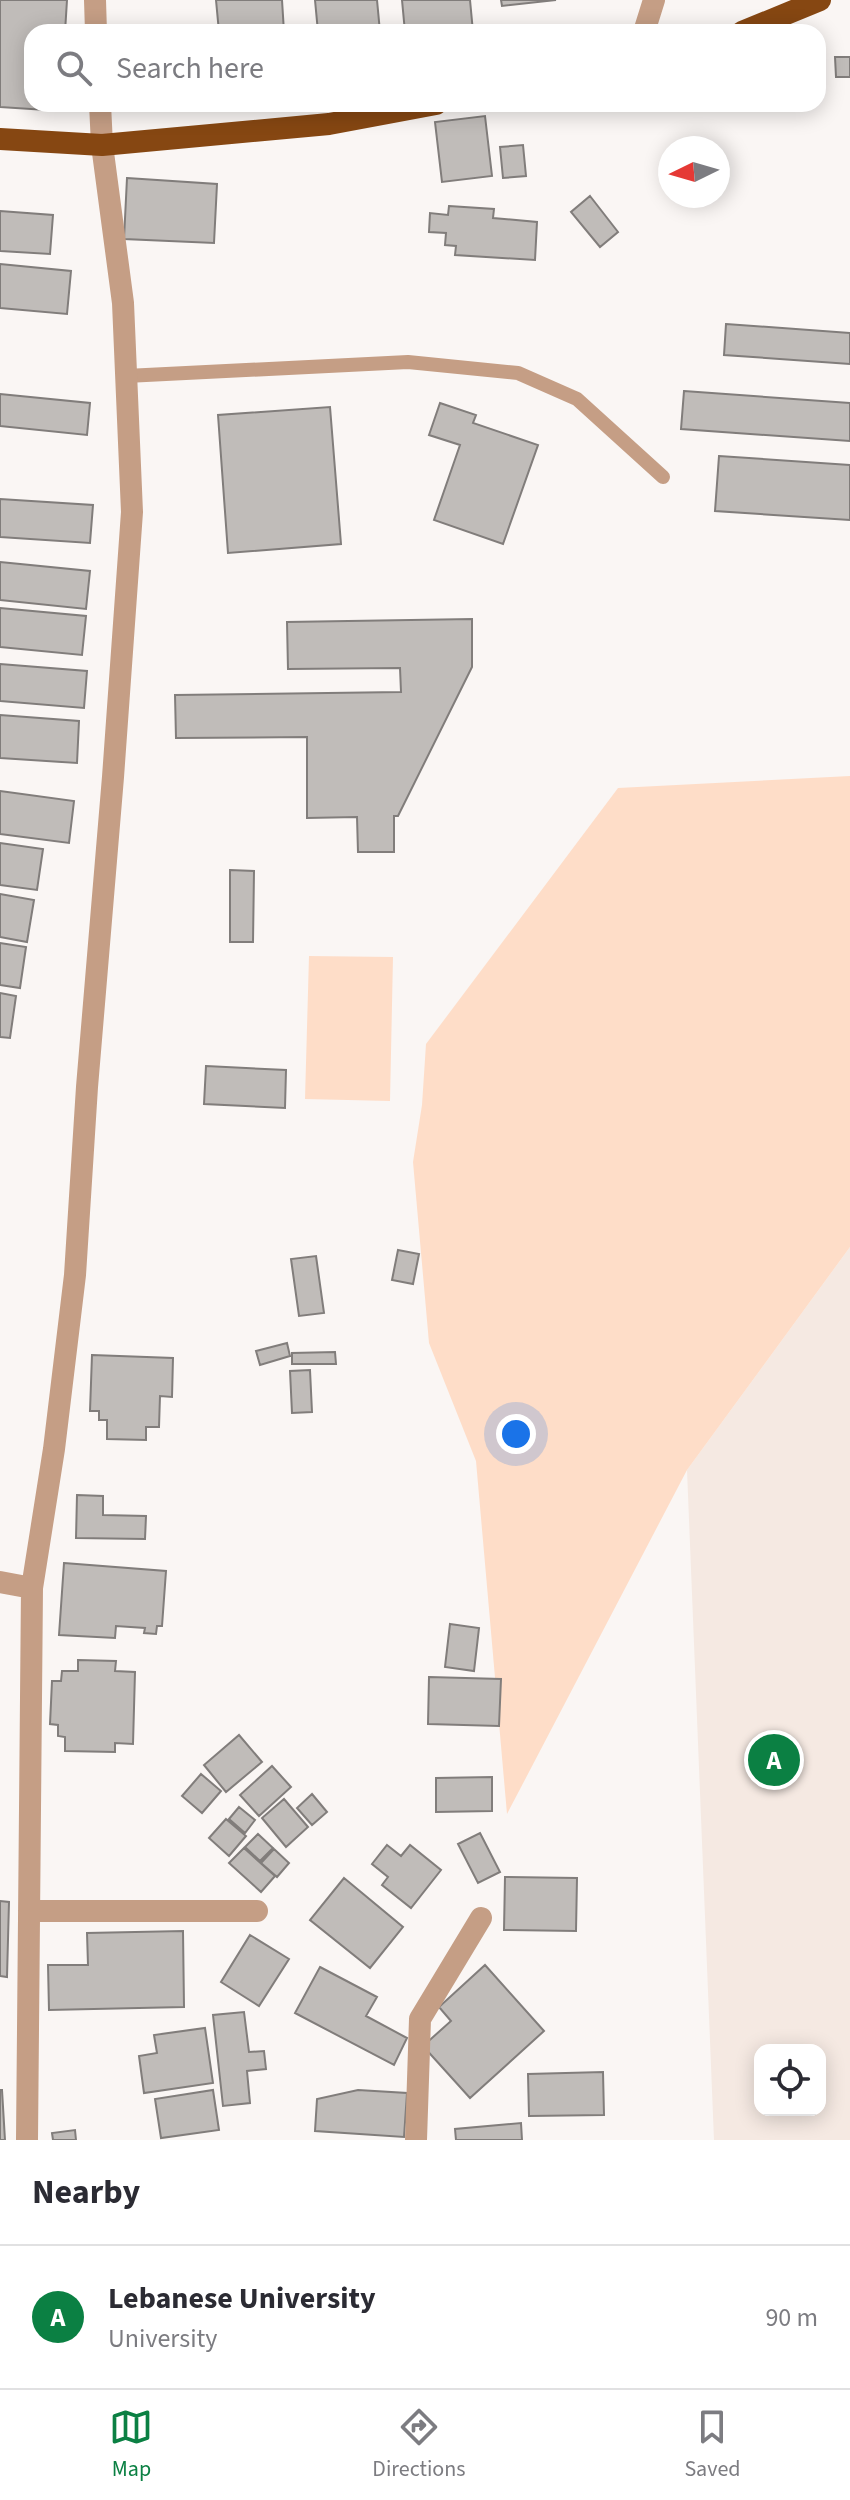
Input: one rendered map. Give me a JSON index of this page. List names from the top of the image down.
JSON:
{
  "north": "left",
  "page": {
    "search": "Search here",
    "pins": "A",
    "heading": "Nearby",
    "list": [
      {
        "mark": "A",
        "name": "Lebanese University",
        "note": "University",
        "value": "90 m"
      }
    ],
    "nav": ["Map", "Directions", "Saved"]
  }
}
